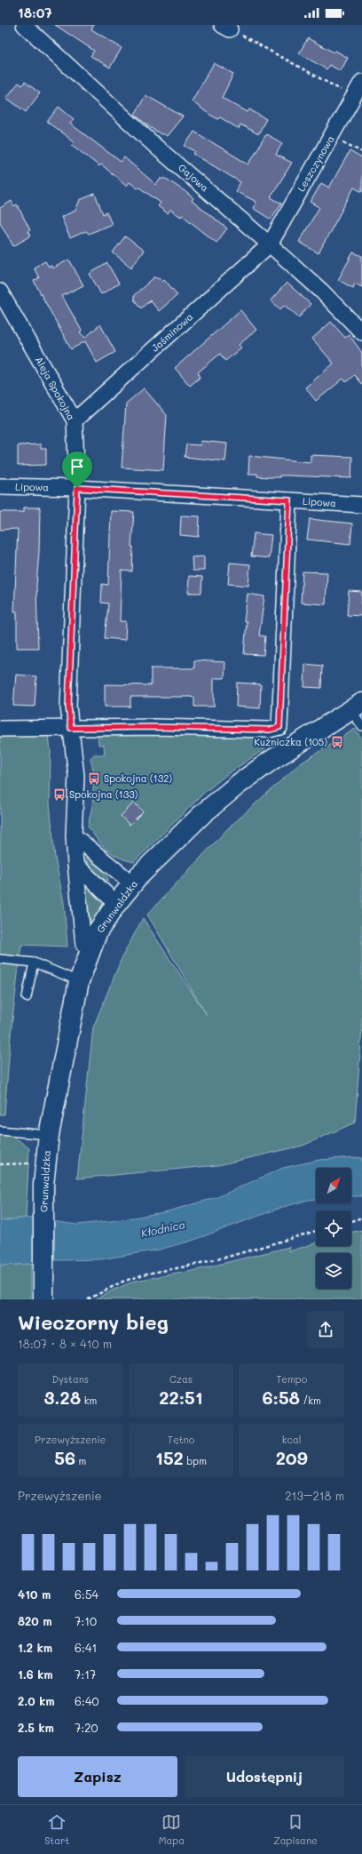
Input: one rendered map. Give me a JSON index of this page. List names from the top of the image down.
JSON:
{
  "streets": {
    "street": [
      "Leszczynowa",
      "Gajowa",
      "Jaśminowa",
      "Aleja Spokojna",
      "Lipowa",
      "Grunwaldzka"
    ]
  },
  "crossings": [
    ["Leszczynowa", "Gajowa"],
    ["Leszczynowa", "Jaśminowa"],
    ["Gajowa", "Jaśminowa"],
    ["Jaśminowa", "Aleja Spokojna"],
    ["Aleja Spokojna", "Lipowa"],
    ["Aleja Spokojna", "Grunwaldzka"]
  ],
  "water": ["Kłodnica"],
  "places": {
    "bus stop": ["Kuźniczka (105)", "Spokojna (132)", "Spokojna (133)"]
  },
  "north": "top right",
  "page": {
    "status": "18:07",
    "heading": ["Wieczorny bieg", "18:07 · 8 × 410 m"],
    "stats": [
      ["Dystans", "3.28 km"],
      ["Czas", "22:51"],
      ["Tempo", "6:58 /km"],
      ["Przewyższenie", "56 m"],
      ["Tętno", "152 bpm"],
      ["kcal", "209"]
    ],
    "chart": ["Przewyższenie", "213–218 m"],
    "list": [
      {
        "name": "410 m",
        "note": "6:54"
      },
      {
        "name": "820 m",
        "note": "7:10"
      },
      {
        "name": "1.2 km",
        "note": "6:41"
      },
      {
        "name": "1.6 km",
        "note": "7:17"
      },
      {
        "name": "2.0 km",
        "note": "6:40"
      },
      {
        "name": "2.5 km",
        "note": "7:20"
      }
    ],
    "buttons": ["Zapisz", "Udostępnij"],
    "tabs": ["Start", "Mapa", "Zapisane"]
  }
}
